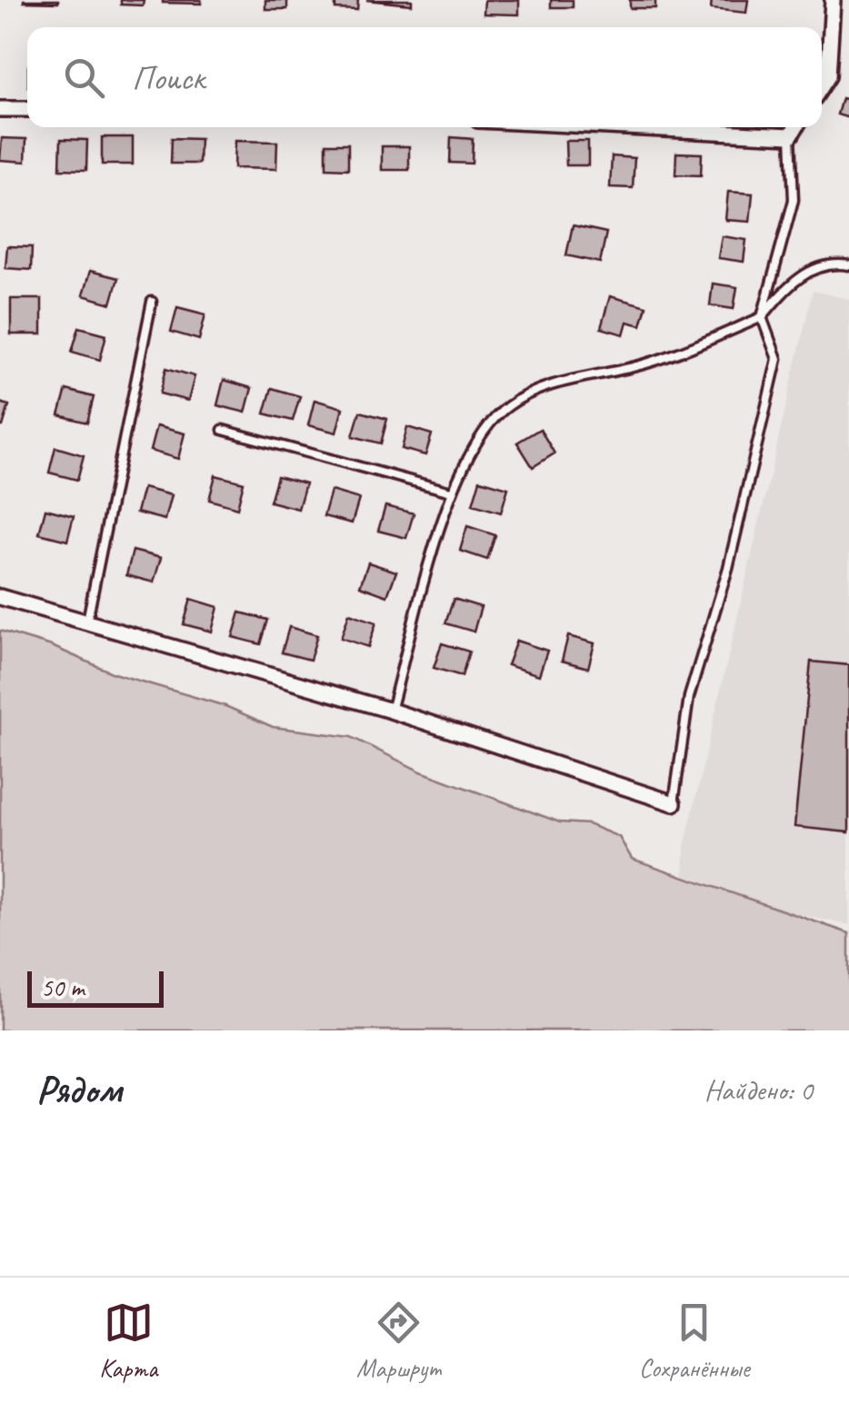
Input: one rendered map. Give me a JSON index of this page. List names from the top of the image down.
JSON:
{
  "scale_bar": "50 m",
  "page": {
    "search": "Поиск",
    "scale": "50 m",
    "heading": ["Рядом", "Найдено: 0"],
    "nav": ["Карта", "Маршрут", "Сохранённые"]
  }
}
